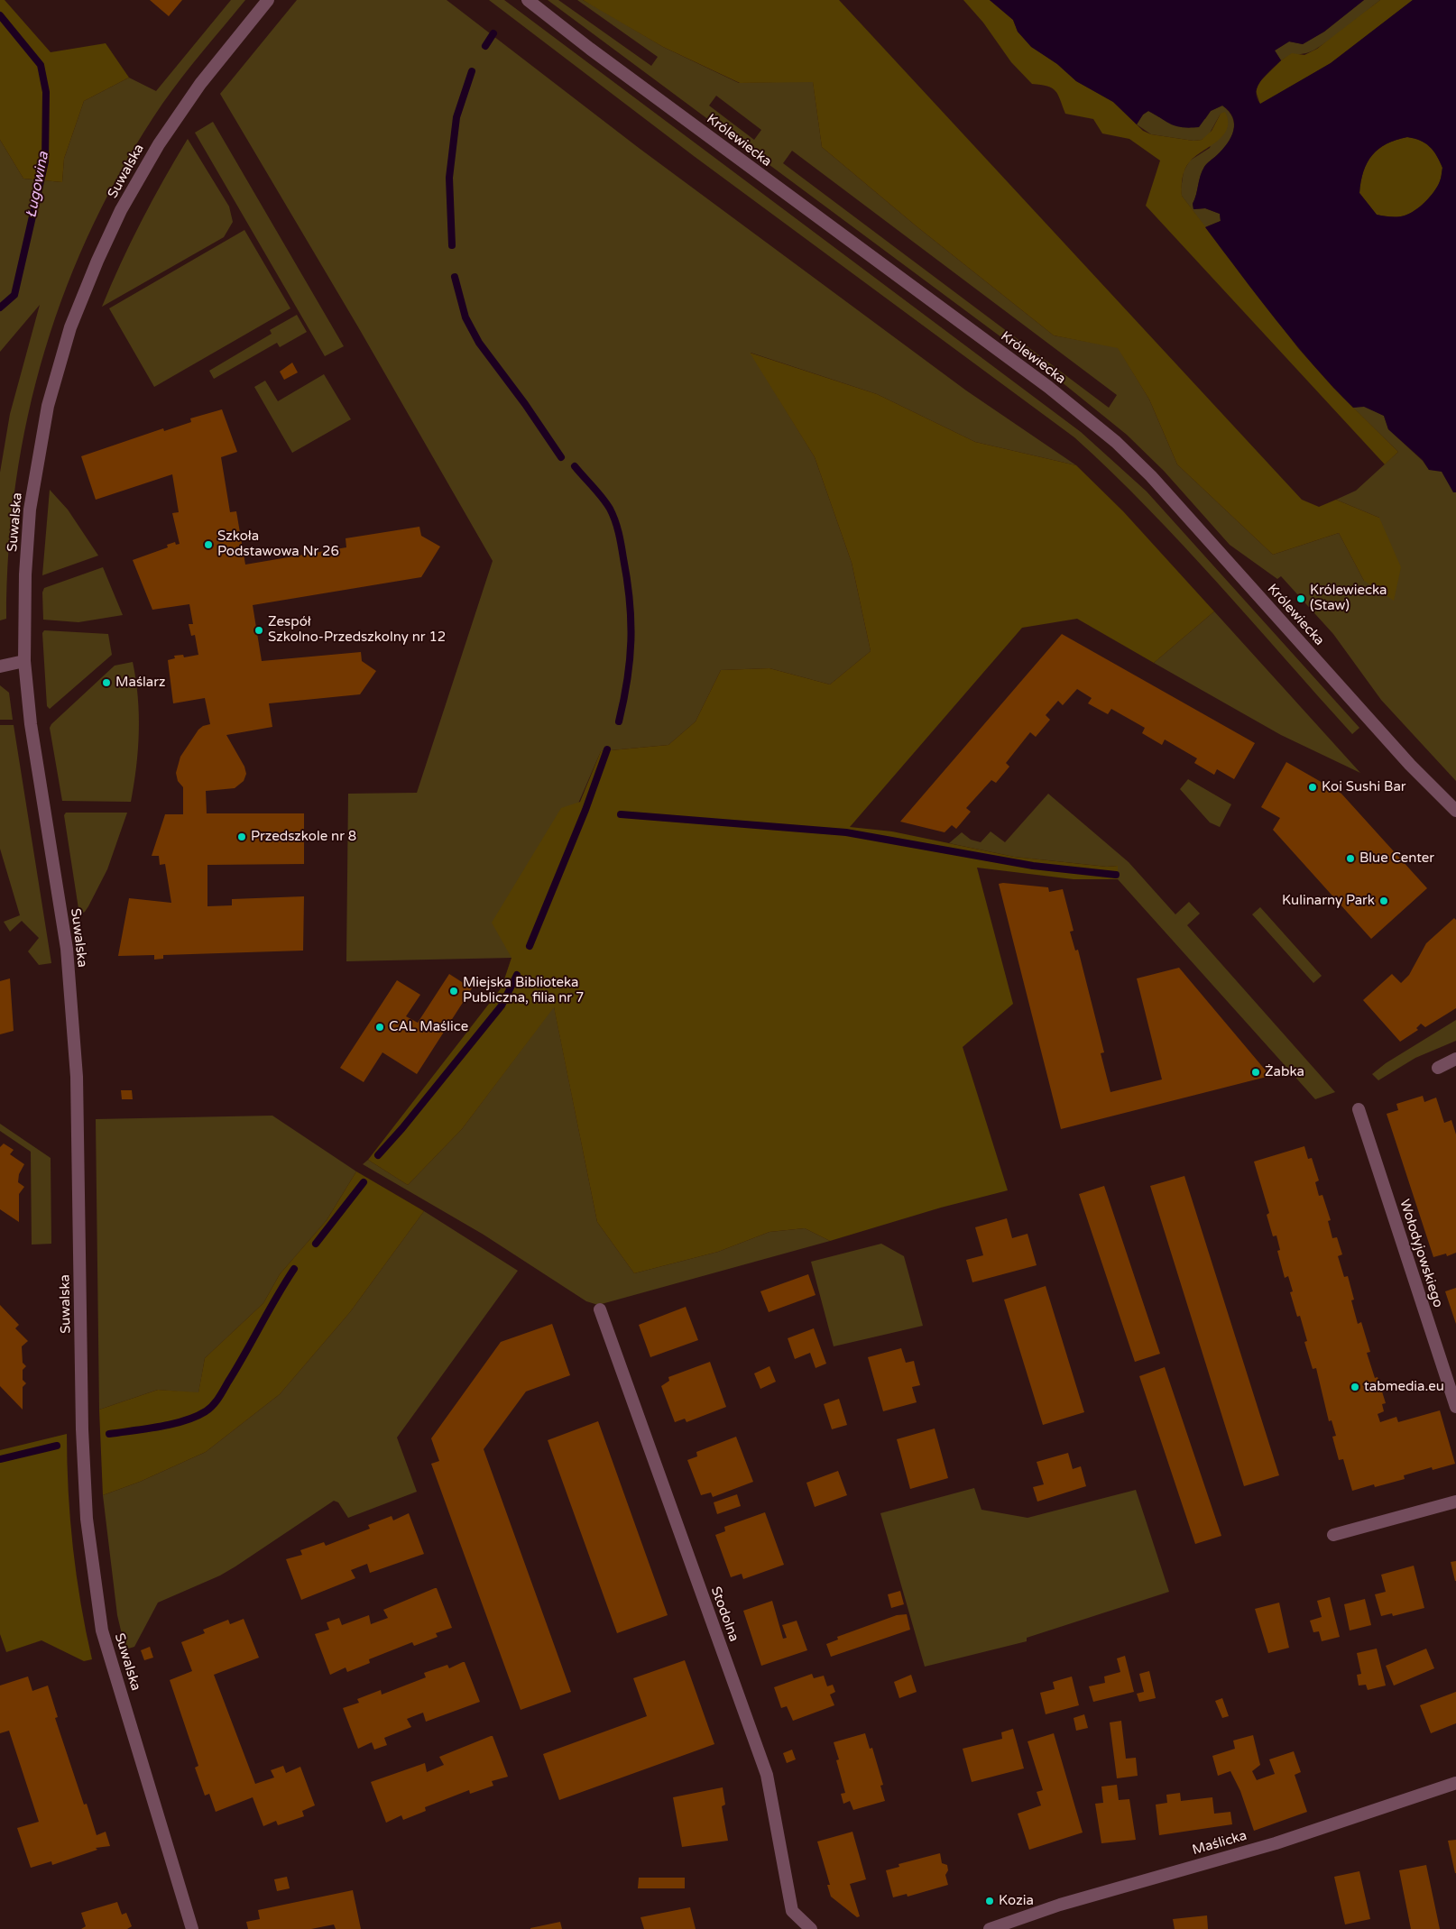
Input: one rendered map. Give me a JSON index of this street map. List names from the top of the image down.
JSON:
{
  "streets": {
    "street": [
      "Królewiecka",
      "Suwalska",
      "Wołodyjowskiego",
      "Stodolna",
      "Maślicka"
    ]
  },
  "water": ["Ługowina"],
  "places": [
    "Szkoła Podstawowa Nr 26",
    "Królewiecka (Staw)",
    "Zespół Szkolno-Przedszkolny nr 12",
    "Maślarz",
    "Koi Sushi Bar",
    "Przedszkole nr 8",
    "Blue Center",
    "Kulinarny Park",
    "Miejska Biblioteka Publiczna, filia nr 7",
    "CAL Maślice",
    "Żabka",
    "tabmedia.eu",
    "Kozia"
  ]
}
